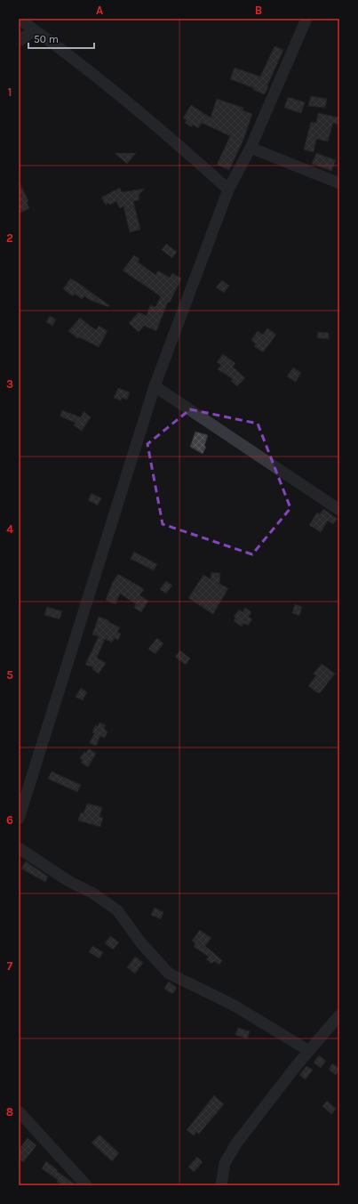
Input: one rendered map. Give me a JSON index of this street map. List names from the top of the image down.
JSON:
{
  "scale_bar": "50 m",
  "grid": {
    "columns": ["A", "B"],
    "rows": [
      "1",
      "2",
      "3",
      "4",
      "5",
      "6",
      "7",
      "8"
    ]
  }
}
